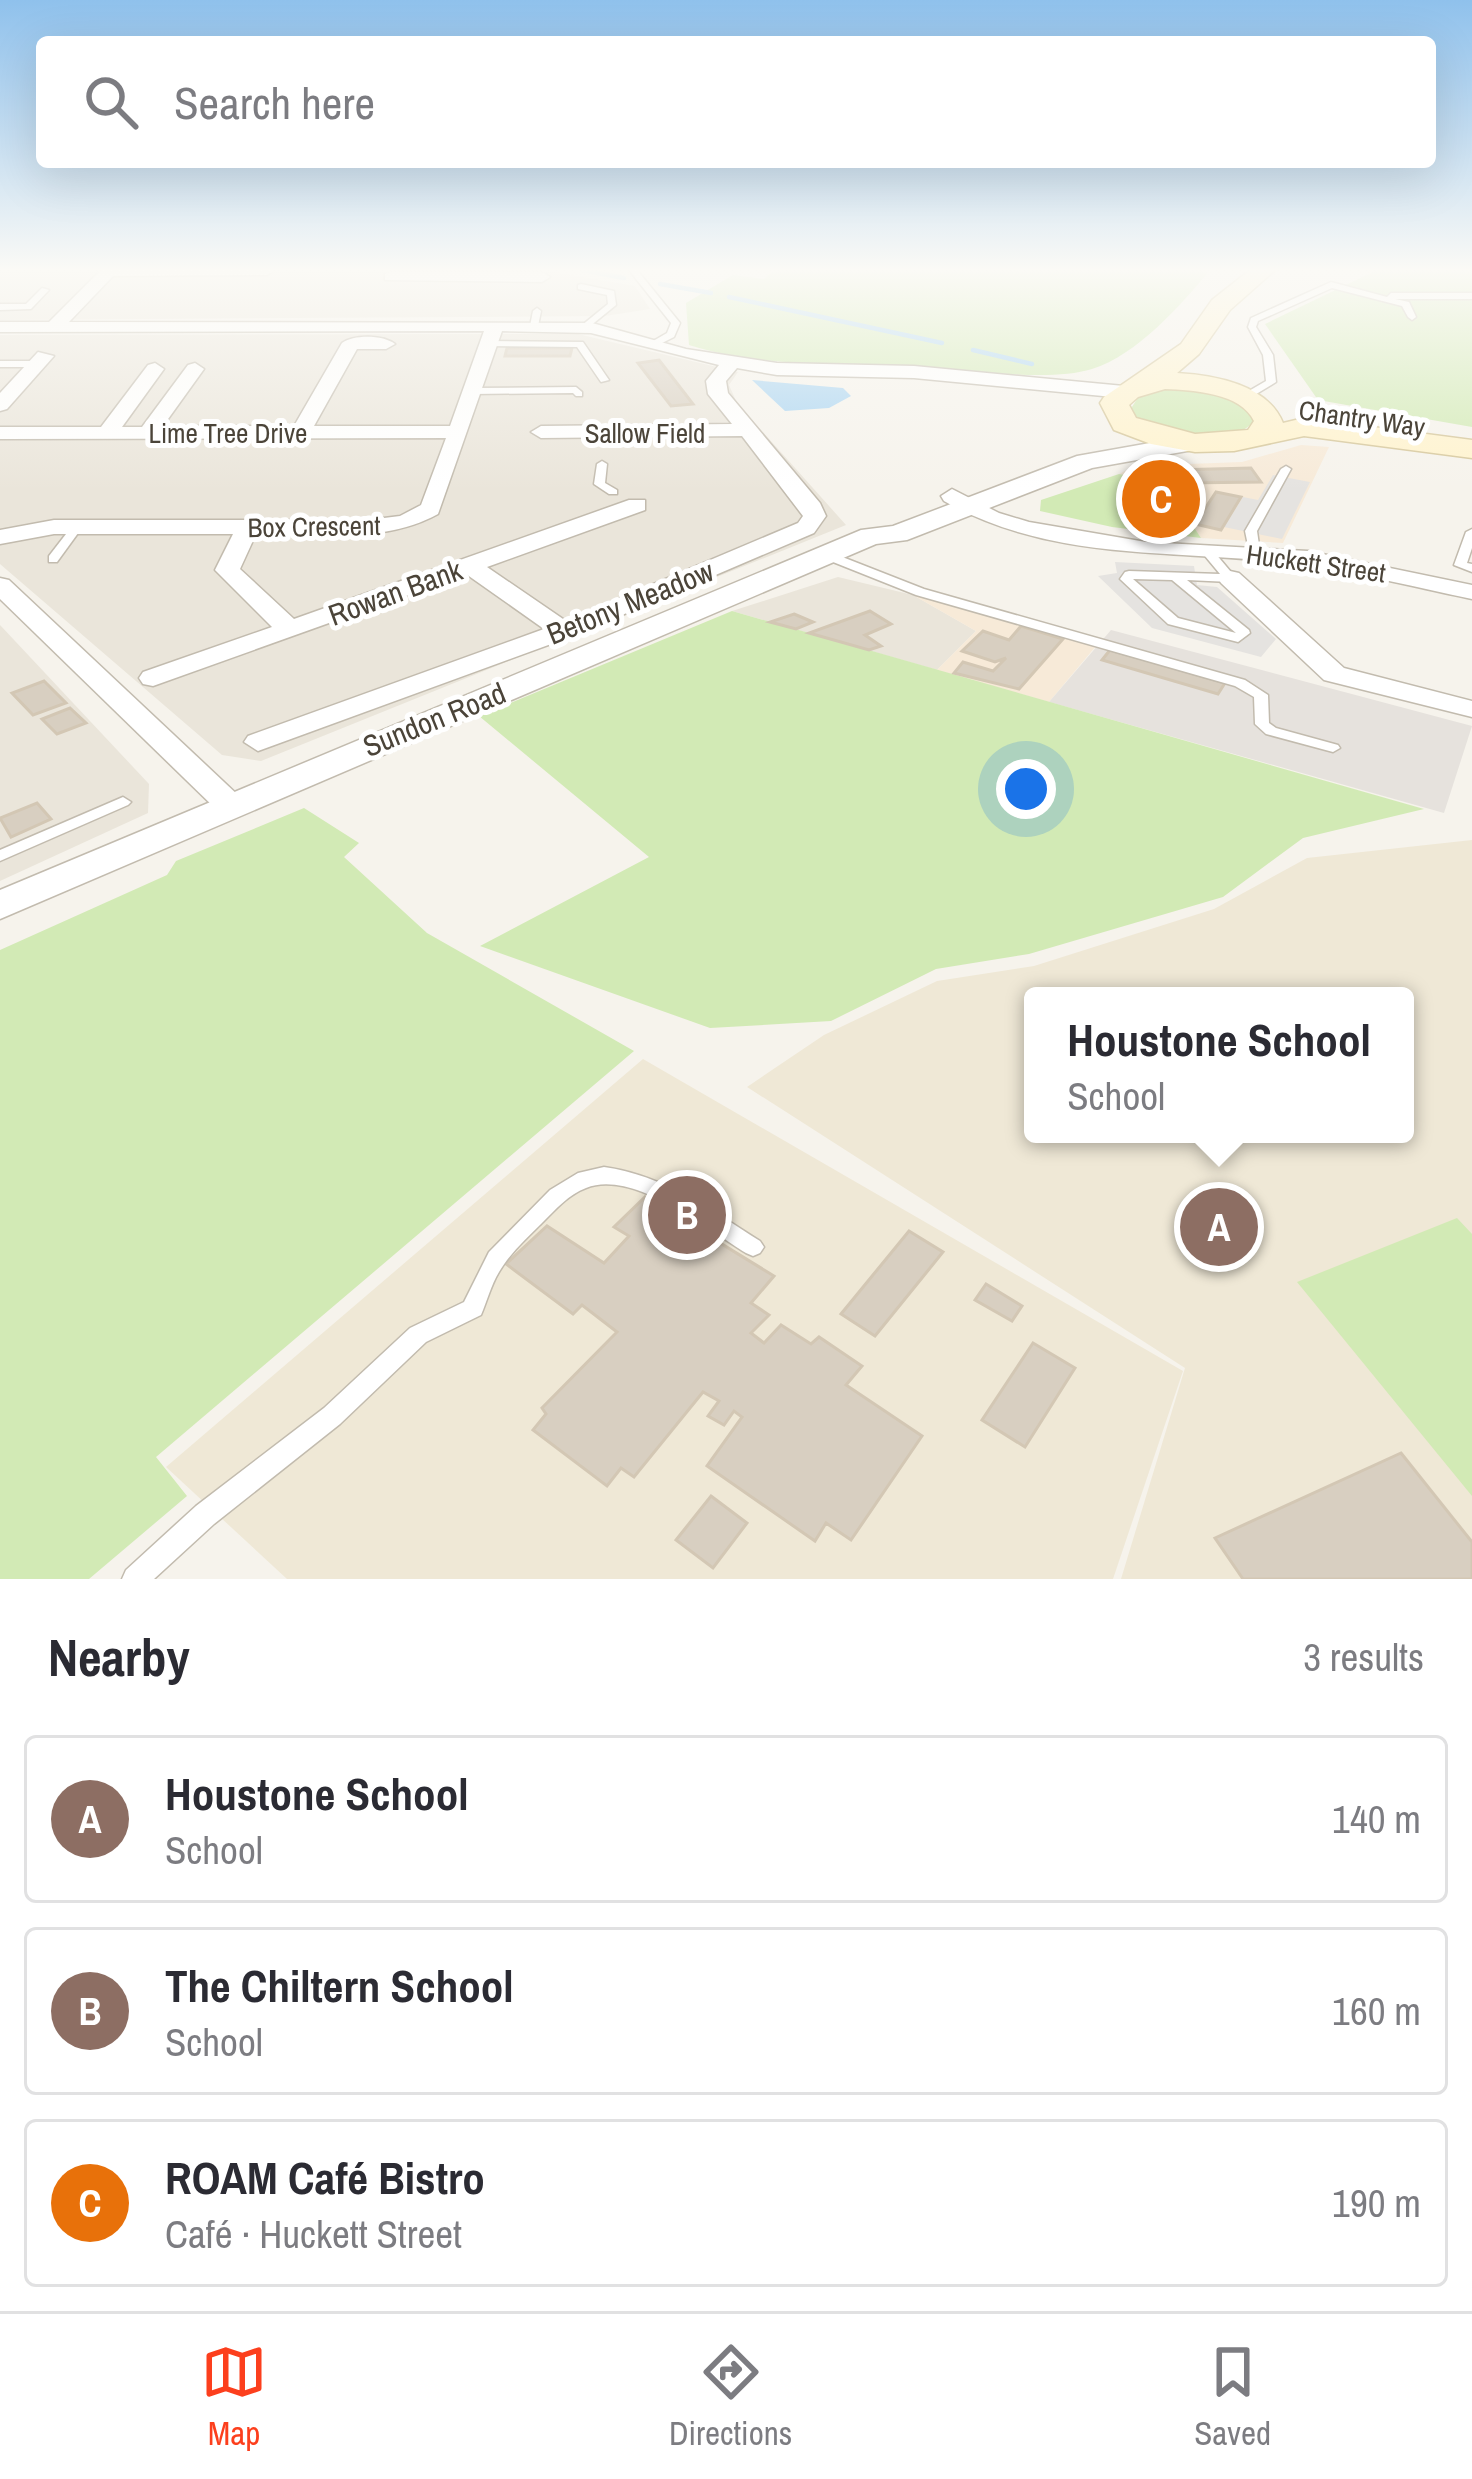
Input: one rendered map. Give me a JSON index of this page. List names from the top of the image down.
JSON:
{
  "streets": {
    "main road": ["Chantry Way", "Sundon Road"],
    "street": [
      "Lime Tree Drive",
      "Sallow Field",
      "Box Crescent",
      "Huckett Street",
      "Rowan Bank",
      "Betony Meadow"
    ]
  },
  "crossings": [
    ["Chantry Way", "Sundon Road"],
    ["Lime Tree Drive", "Box Crescent"],
    ["Sallow Field", "Betony Meadow"],
    ["Huckett Street", "Sundon Road"]
  ],
  "page": {
    "search": "Search here",
    "pins": ["C", "B", "A"],
    "popup": ["Houstone School", "School"],
    "heading": ["Nearby", "3 results"],
    "list": [
      {
        "mark": "A",
        "name": "Houstone School",
        "note": "School",
        "value": "140 m"
      },
      {
        "mark": "B",
        "name": "The Chiltern School",
        "note": "School",
        "value": "160 m"
      },
      {
        "mark": "C",
        "name": "ROAM Café Bistro",
        "note": "Café · Huckett Street",
        "value": "190 m"
      }
    ],
    "nav": ["Map", "Directions", "Saved"]
  }
}
